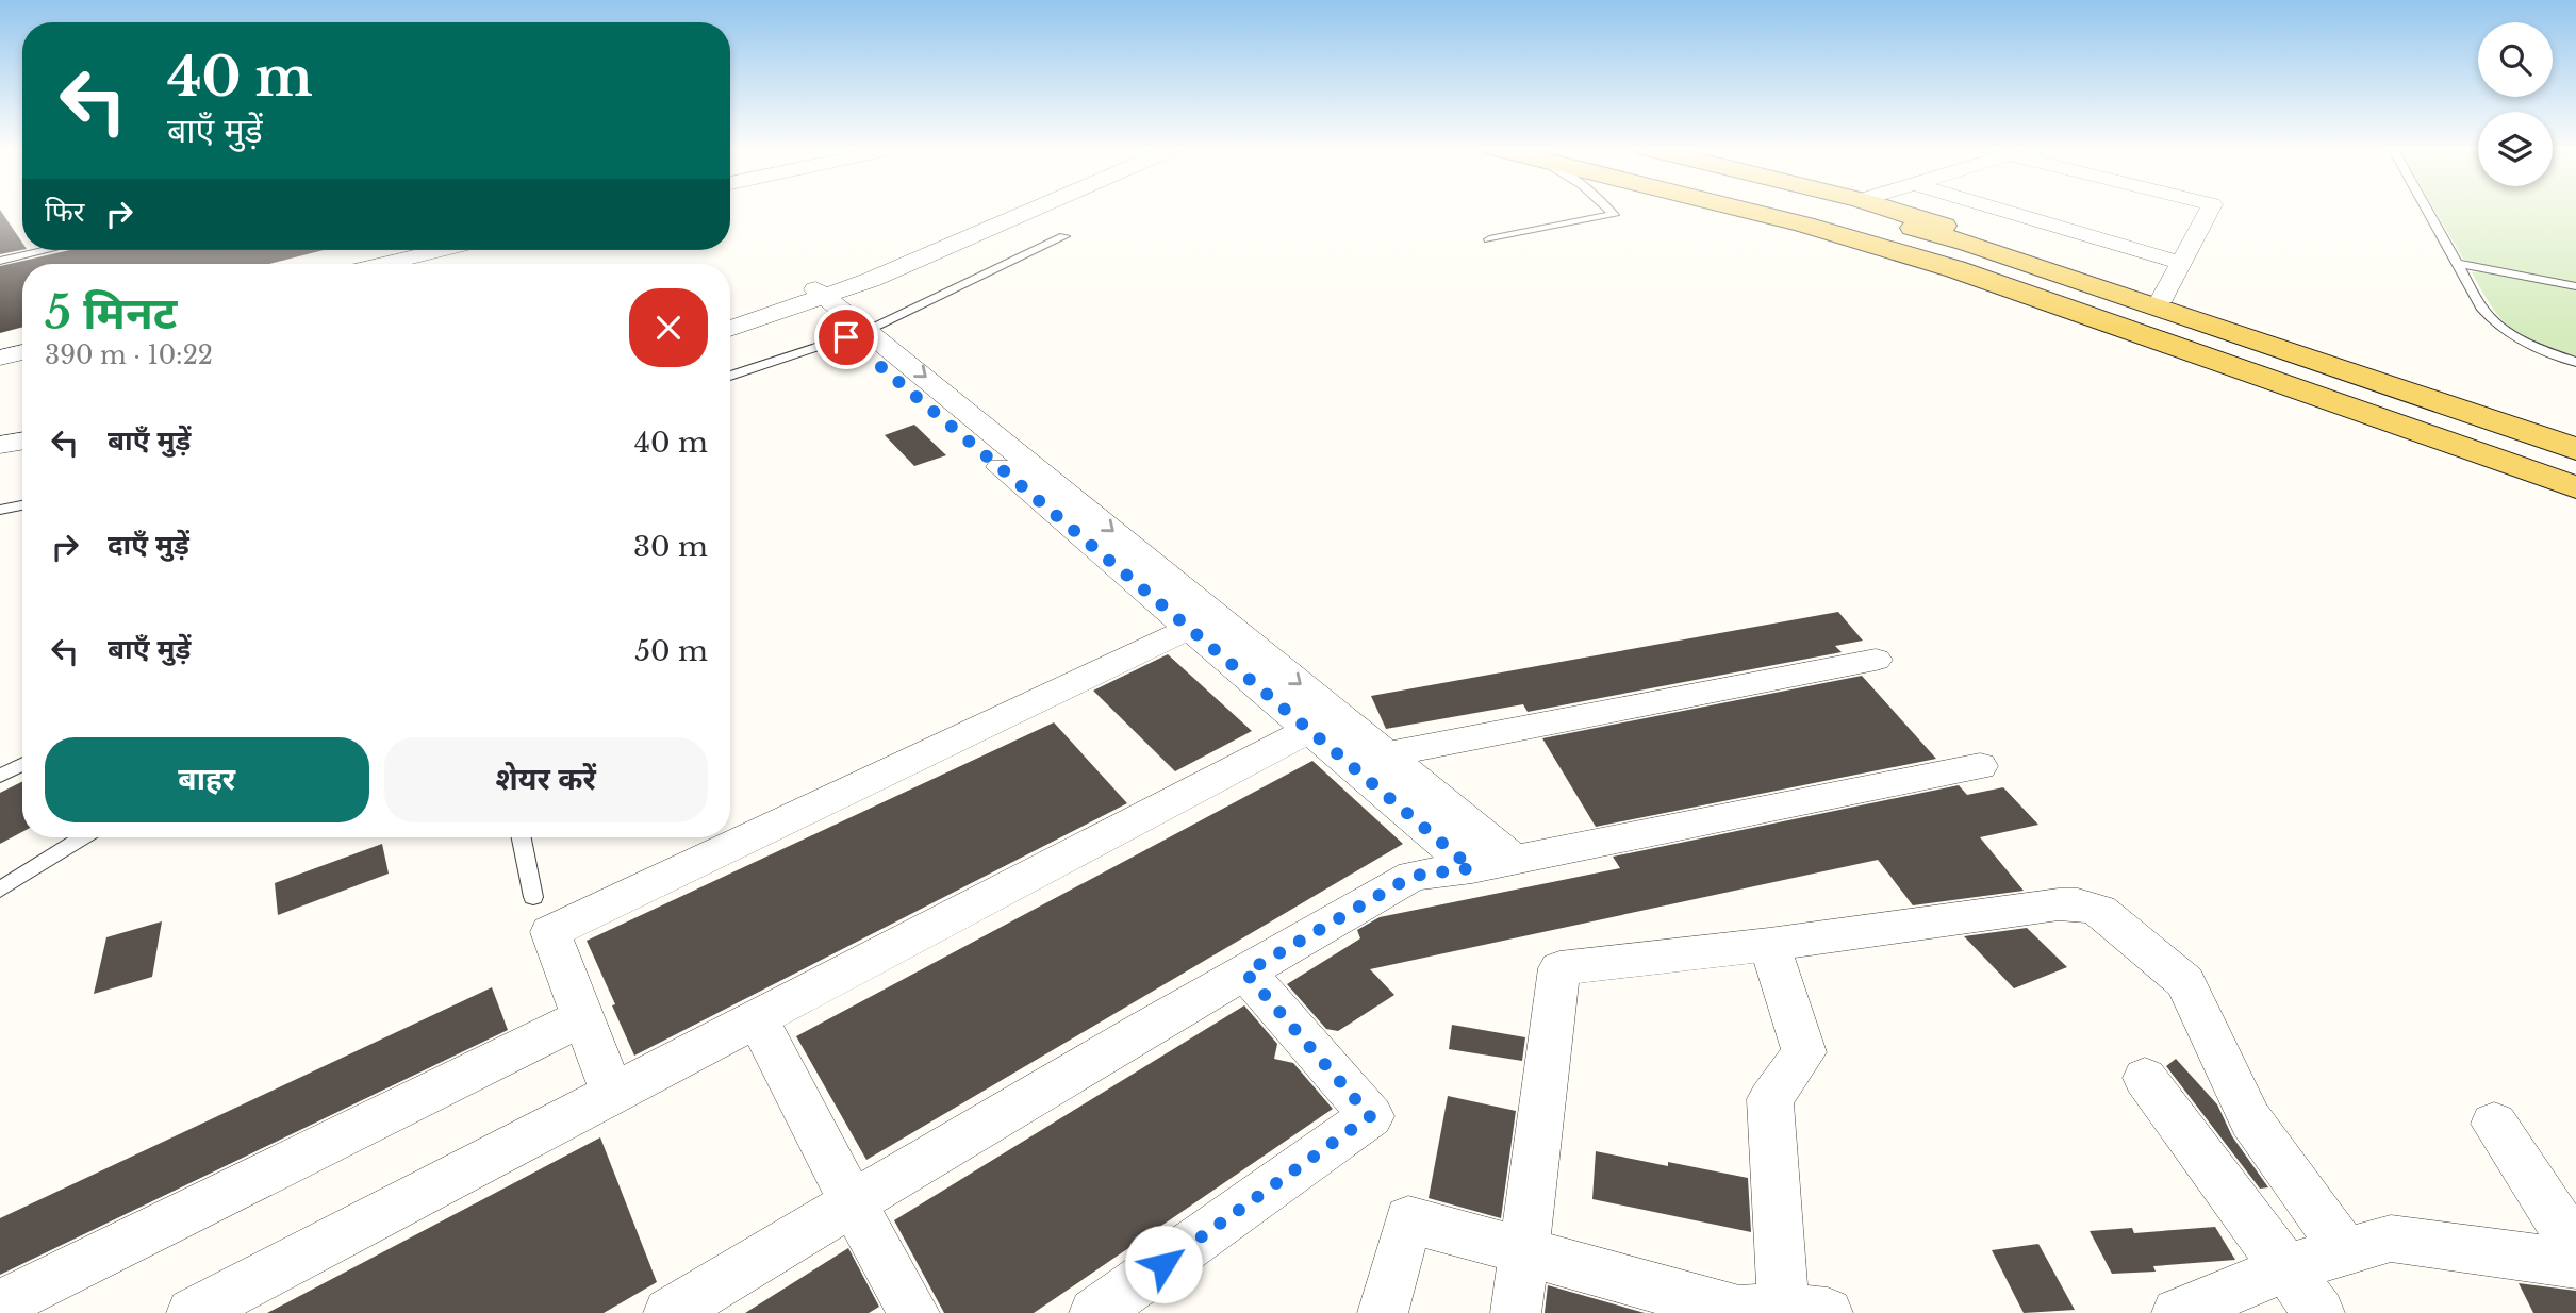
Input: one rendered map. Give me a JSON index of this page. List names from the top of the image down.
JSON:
{
  "page": {
    "turn": ["40 m", "बाएँ मुड़ें"],
    "then": "फिर",
    "heading": ["5 मिनट", "390 m · 10:22"],
    "list": [
      {
        "name": "बाएँ मुड़ें",
        "value": "40 m"
      },
      {
        "name": "दाएँ मुड़ें",
        "value": "30 m"
      },
      {
        "name": "बाएँ मुड़ें",
        "value": "50 m"
      }
    ],
    "buttons": ["बाहर", "शेयर करें"]
  }
}
